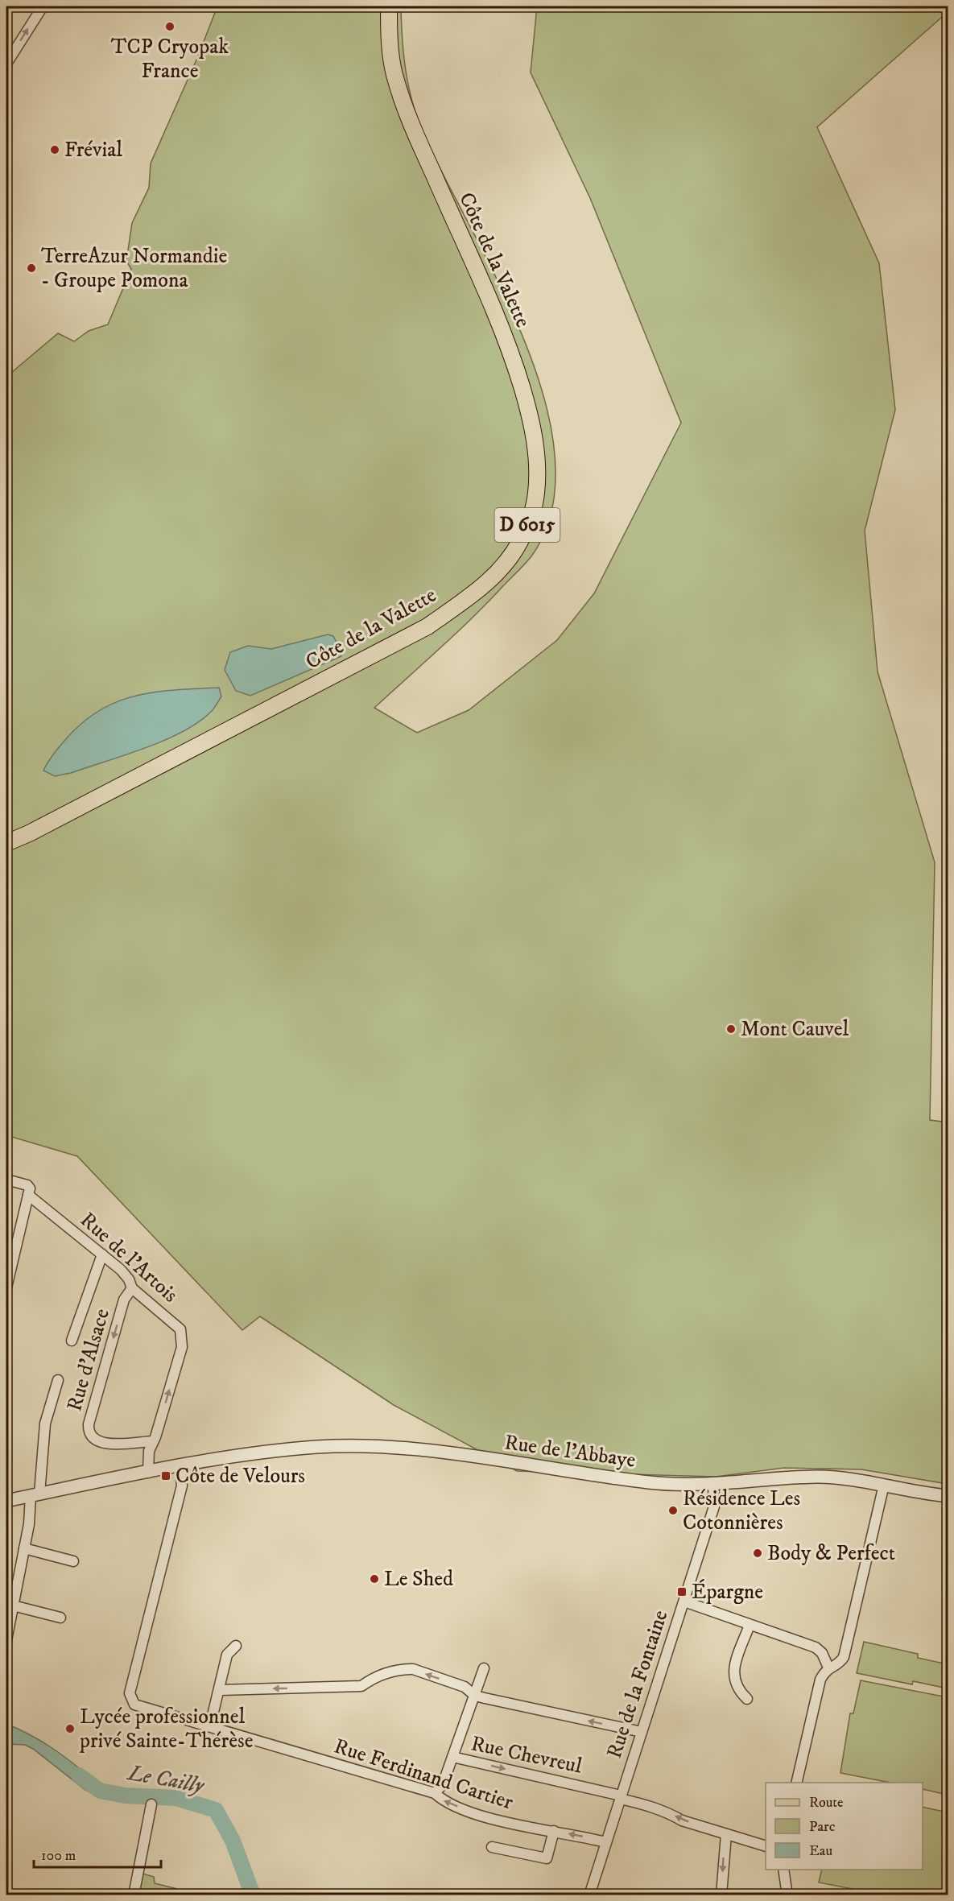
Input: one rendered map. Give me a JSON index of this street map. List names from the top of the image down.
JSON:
{
  "streets": {
    "main road": ["Côte de la Valette", "D 6015"],
    "street": [
      "Rue de l'Artois",
      "Rue d'Alsace",
      "Rue de l'Abbaye",
      "Rue de la Fontaine",
      "Rue Chevreul",
      "Rue Ferdinand Cartier"
    ]
  },
  "crossings": [
    ["Rue de l'Artois", "Rue d'Alsace"],
    ["Rue de l'Abbaye", "Rue de la Fontaine"],
    ["Rue de l'Abbaye", "Rue Ferdinand Cartier"],
    ["Rue de la Fontaine", "Rue Chevreul"],
    ["Rue de la Fontaine", "Rue Ferdinand Cartier"]
  ],
  "one_way": ["Rue de l'Artois"],
  "water": ["Le Cailly"],
  "places": {
    "other": [
      "TCP Cryopak France",
      "Frévial",
      "TerreAzur Normandie - Groupe Pomona",
      "Mont Cauvel",
      "Résidence Les Cotonnières",
      "Body & Perfect",
      "Le Shed",
      "Lycée professionnel privé Sainte-Thérèse"
    ],
    "transit": ["Côte de Velours", "Épargne"]
  },
  "legend": ["Route", "Parc", "Eau"],
  "scale_bar": "100 m"
}
